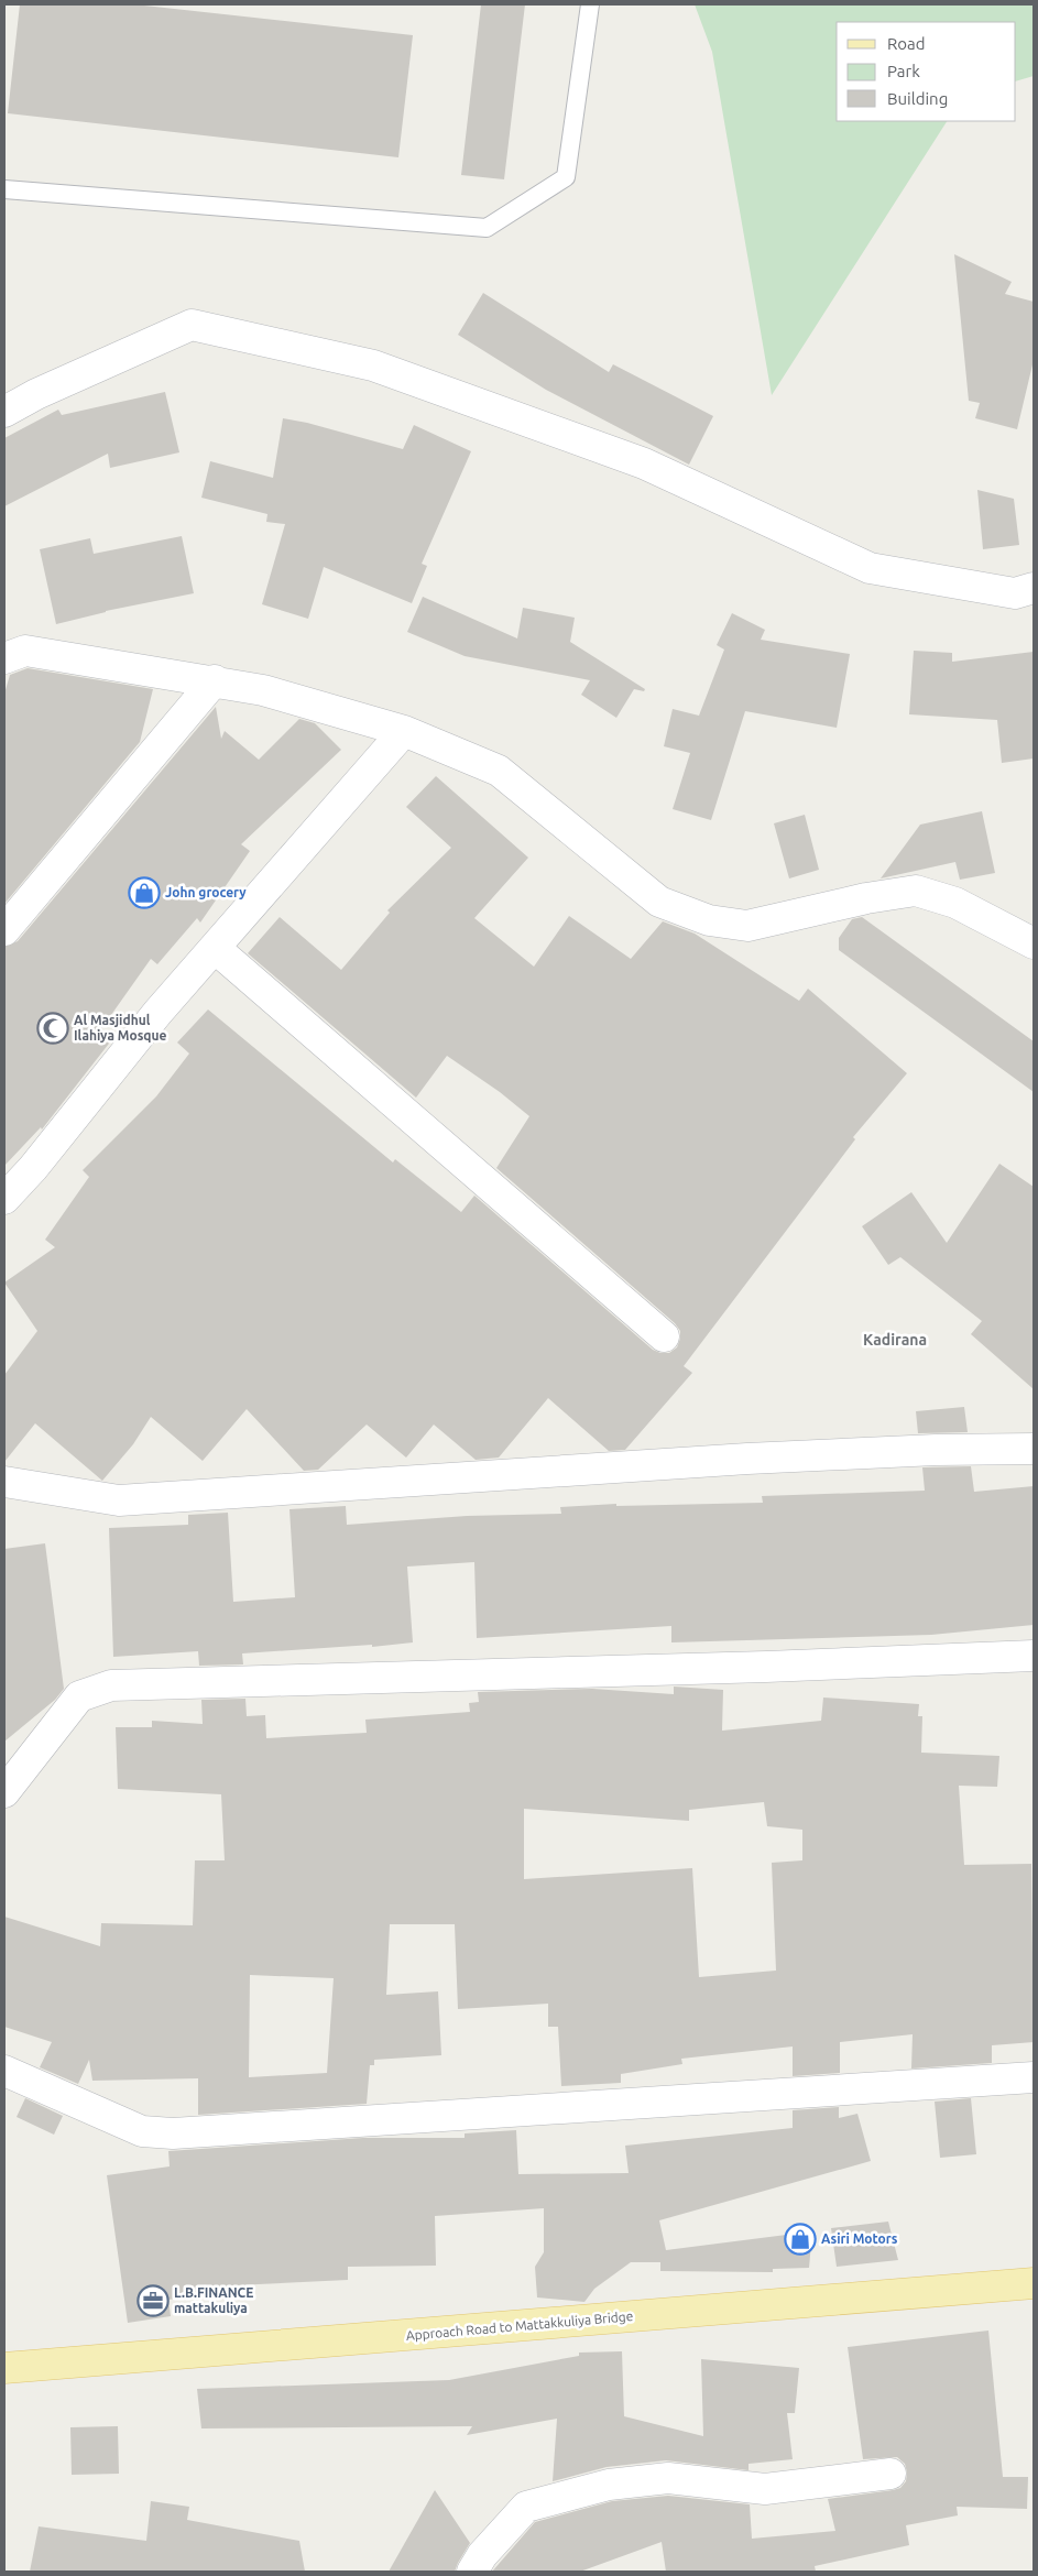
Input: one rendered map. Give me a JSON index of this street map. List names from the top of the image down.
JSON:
{
  "streets": {
    "main road": ["Approach Road to Mattakkuliya Bridge"]
  },
  "districts": ["Kadirana"],
  "places": {
    "shop": ["John grocery", "Asiri Motors"],
    "mosque": ["Al Masjidhul Ilahiya Mosque"],
    "office": ["L.B.FINANCE mattakuliya"]
  },
  "legend": ["Road", "Park", "Building"]
}
